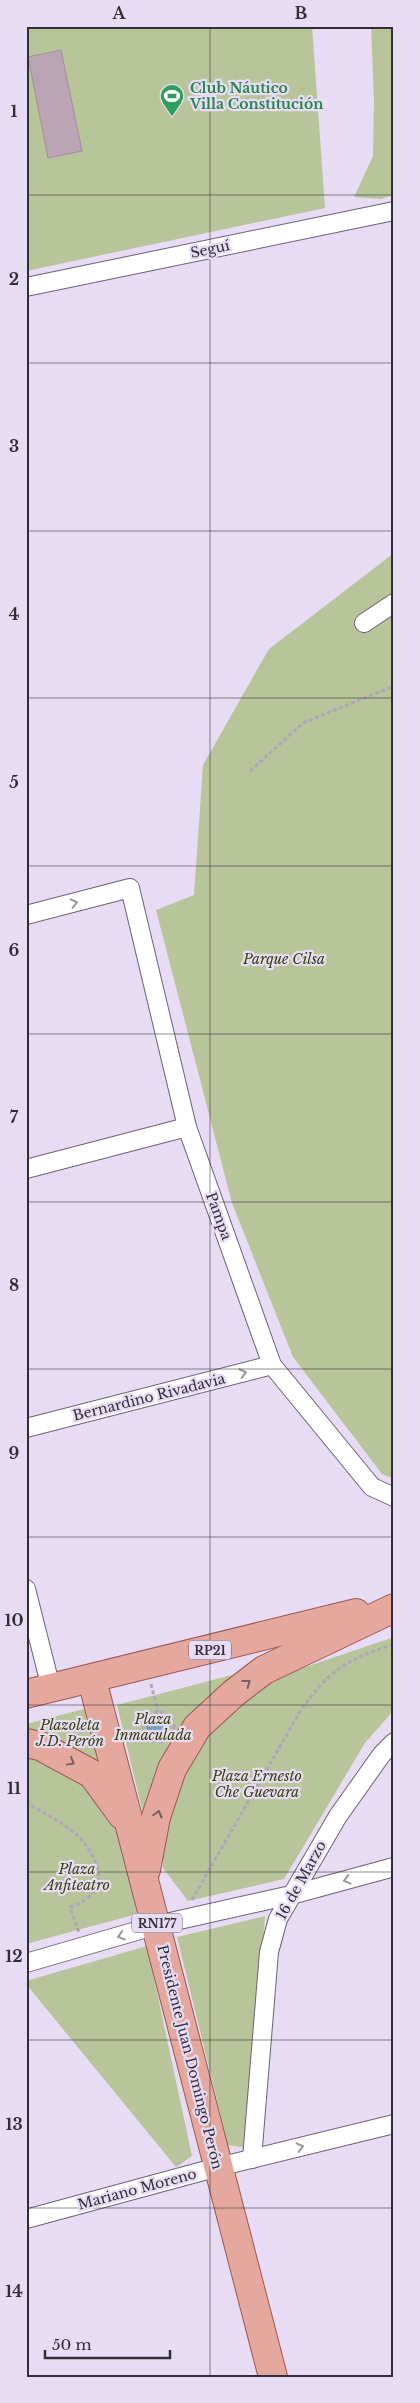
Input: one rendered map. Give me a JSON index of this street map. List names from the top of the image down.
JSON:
{
  "streets": {
    "main road": ["RP21", "RN177", "Presidente Juan Domingo Perón"],
    "street": [
      "Seguí",
      "Pampa",
      "Bernardino Rivadavia",
      "16 de Marzo",
      "Mariano Moreno"
    ]
  },
  "crossings": [
    ["Pampa", "Bernardino Rivadavia"],
    ["RP21", "Presidente Juan Domingo Perón"],
    ["16 de Marzo", "Mariano Moreno"],
    ["Presidente Juan Domingo Perón", "Mariano Moreno"]
  ],
  "one_way": ["Bernardino Rivadavia", "Mariano Moreno"],
  "parks": [
    "Parque Cilsa",
    "Plaza Inmaculada",
    "Plazoleta J.D. Perón",
    "Plaza Ernesto Che Guevara",
    "Plaza Anfiteatro"
  ],
  "places": {
    "sports": ["Club Náutico Villa Constitución"]
  },
  "scale_bar": "50 m",
  "grid": {
    "columns": ["A", "B"],
    "rows": [
      "1",
      "2",
      "3",
      "4",
      "5",
      "6",
      "7",
      "8",
      "9",
      "10",
      "11",
      "12",
      "13",
      "14"
    ]
  }
}
